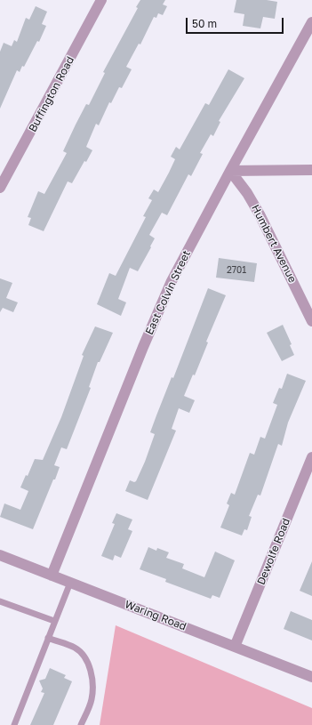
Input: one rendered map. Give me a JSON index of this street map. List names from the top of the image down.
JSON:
{
  "streets": {
    "street": [
      "Buffington Road",
      "Humbert Avenue",
      "East Colvin Street",
      "Dewolfe Road",
      "Waring Road"
    ]
  },
  "crossings": [
    ["Humbert Avenue", "East Colvin Street"],
    ["East Colvin Street", "Waring Road"],
    ["Dewolfe Road", "Waring Road"]
  ],
  "house_numbers": ["2701"],
  "scale_bar": "50 m"
}
